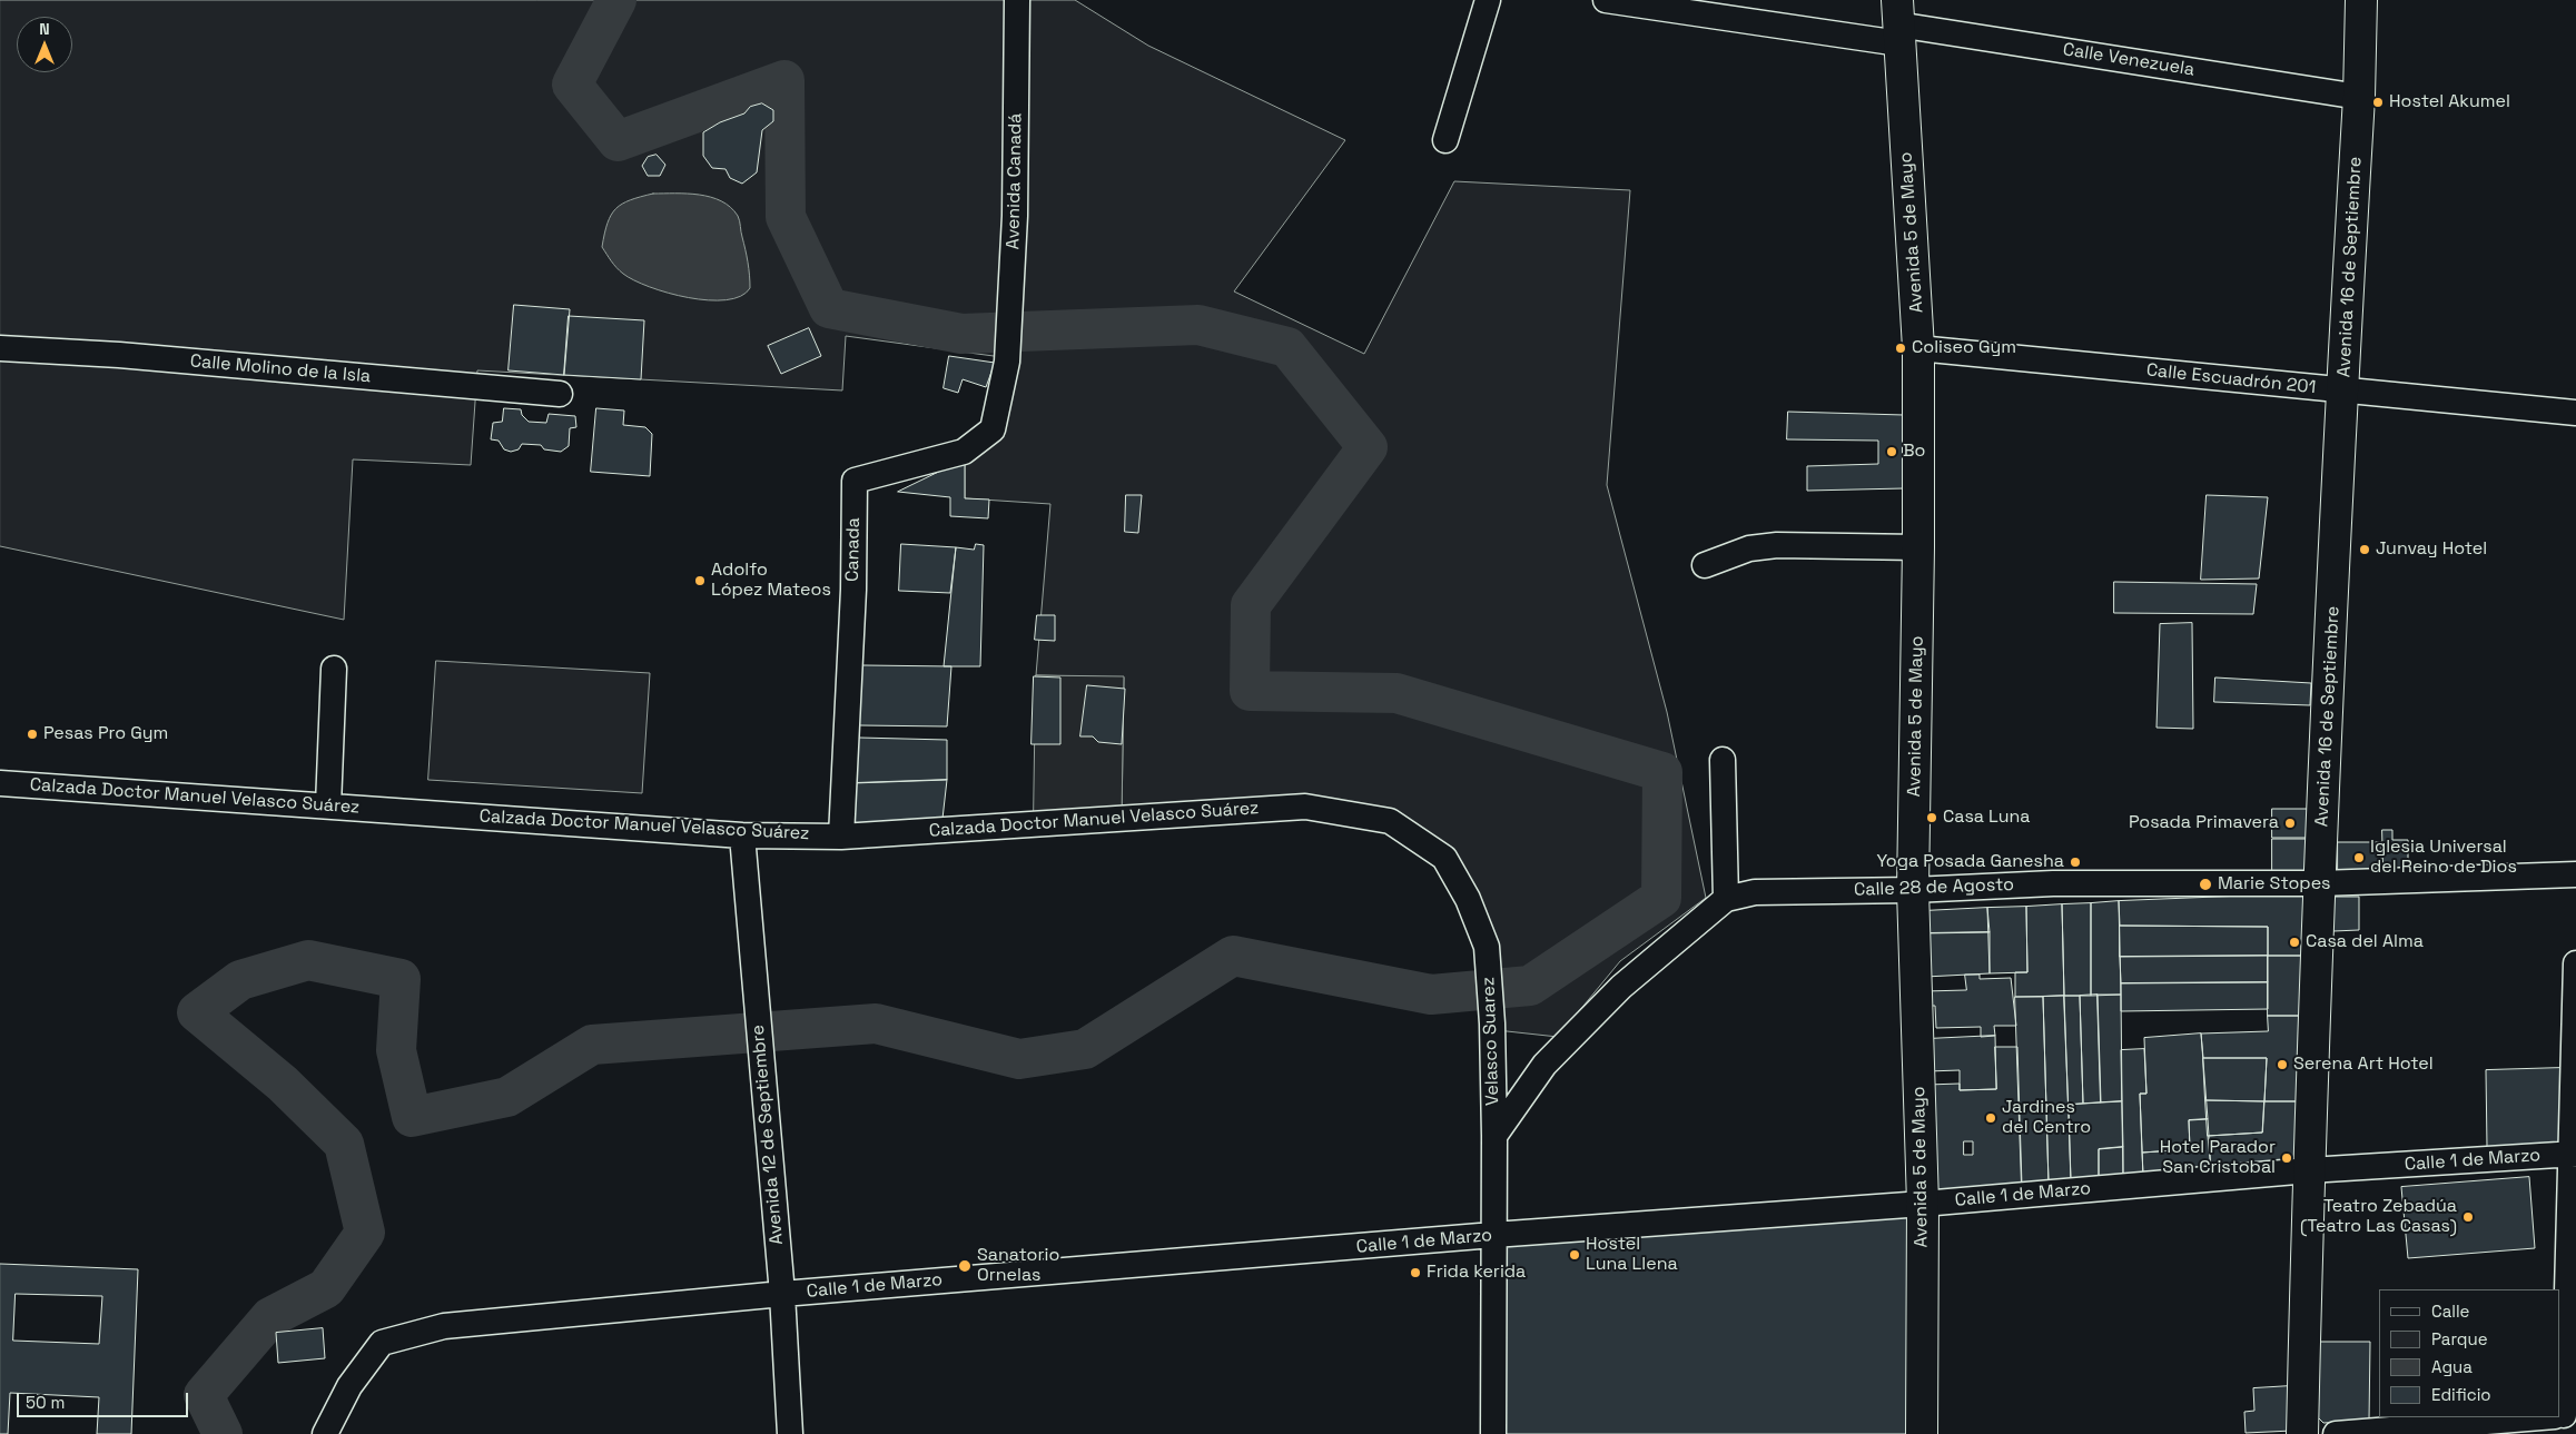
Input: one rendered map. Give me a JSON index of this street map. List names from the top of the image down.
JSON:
{
  "streets": {
    "main road": ["Avenida 5 de Mayo", "Avenida 16 de Septiembre"],
    "street": [
      "Calle Venezuela",
      "Avenida Canadá",
      "Calle Molino de la Isla",
      "Calle Escuadrón 201",
      "Canada",
      "Calzada Doctor Manuel Velasco Suárez",
      "Calle 28 de Agosto",
      "Velasco Suarez",
      "Avenida 12 de Septiembre",
      "Calle 1 de Marzo"
    ]
  },
  "crossings": [
    ["Calle Venezuela", "Avenida 5 de Mayo"],
    ["Calle Venezuela", "Avenida 16 de Septiembre"],
    ["Avenida Canadá", "Canada"],
    ["Avenida 5 de Mayo", "Calle Escuadrón 201"],
    ["Avenida 5 de Mayo", "Calle 28 de Agosto"],
    ["Avenida 5 de Mayo", "Calle 1 de Marzo"],
    ["Avenida 16 de Septiembre", "Calle Escuadrón 201"],
    ["Avenida 16 de Septiembre", "Calle 28 de Agosto"],
    ["Avenida 16 de Septiembre", "Calle 1 de Marzo"],
    ["Canada", "Calzada Doctor Manuel Velasco Suárez"],
    ["Calzada Doctor Manuel Velasco Suárez", "Velasco Suarez"],
    ["Calzada Doctor Manuel Velasco Suárez", "Avenida 12 de Septiembre"],
    ["Calle 28 de Agosto", "Velasco Suarez"],
    ["Avenida 12 de Septiembre", "Calle 1 de Marzo"]
  ],
  "places": [
    "Hostel Akumel",
    "Coliseo Gym",
    "Bo",
    "Junvay Hotel",
    "Adolfo López Mateos",
    "Pesas Pro Gym",
    "Casa Luna",
    "Posada Primavera",
    "Iglesia Universal del Reino de Dios",
    "Yoga Posada Ganesha",
    "Marie Stopes",
    "Casa del Alma",
    "Serena Art Hotel",
    "Jardines del Centro",
    "Hotel Parador San Cristobal",
    "Teatro Zebadúa (Teatro Las Casas)",
    "Hostel Luna Llena",
    "Sanatorio Ornelas",
    "Frida kerida"
  ],
  "legend": [
    "Calle",
    "Parque",
    "Agua",
    "Edificio"
  ],
  "scale_bar": "50 m",
  "north": "top"
}
